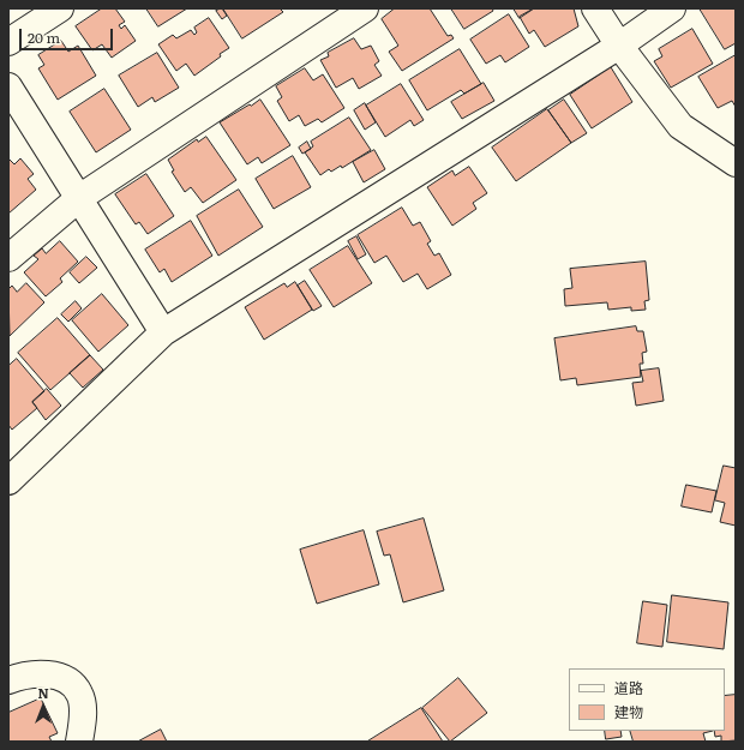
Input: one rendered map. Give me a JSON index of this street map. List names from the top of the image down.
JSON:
{
  "legend": ["道路", "建物"],
  "scale_bar": "20 m",
  "north": "top"
}
